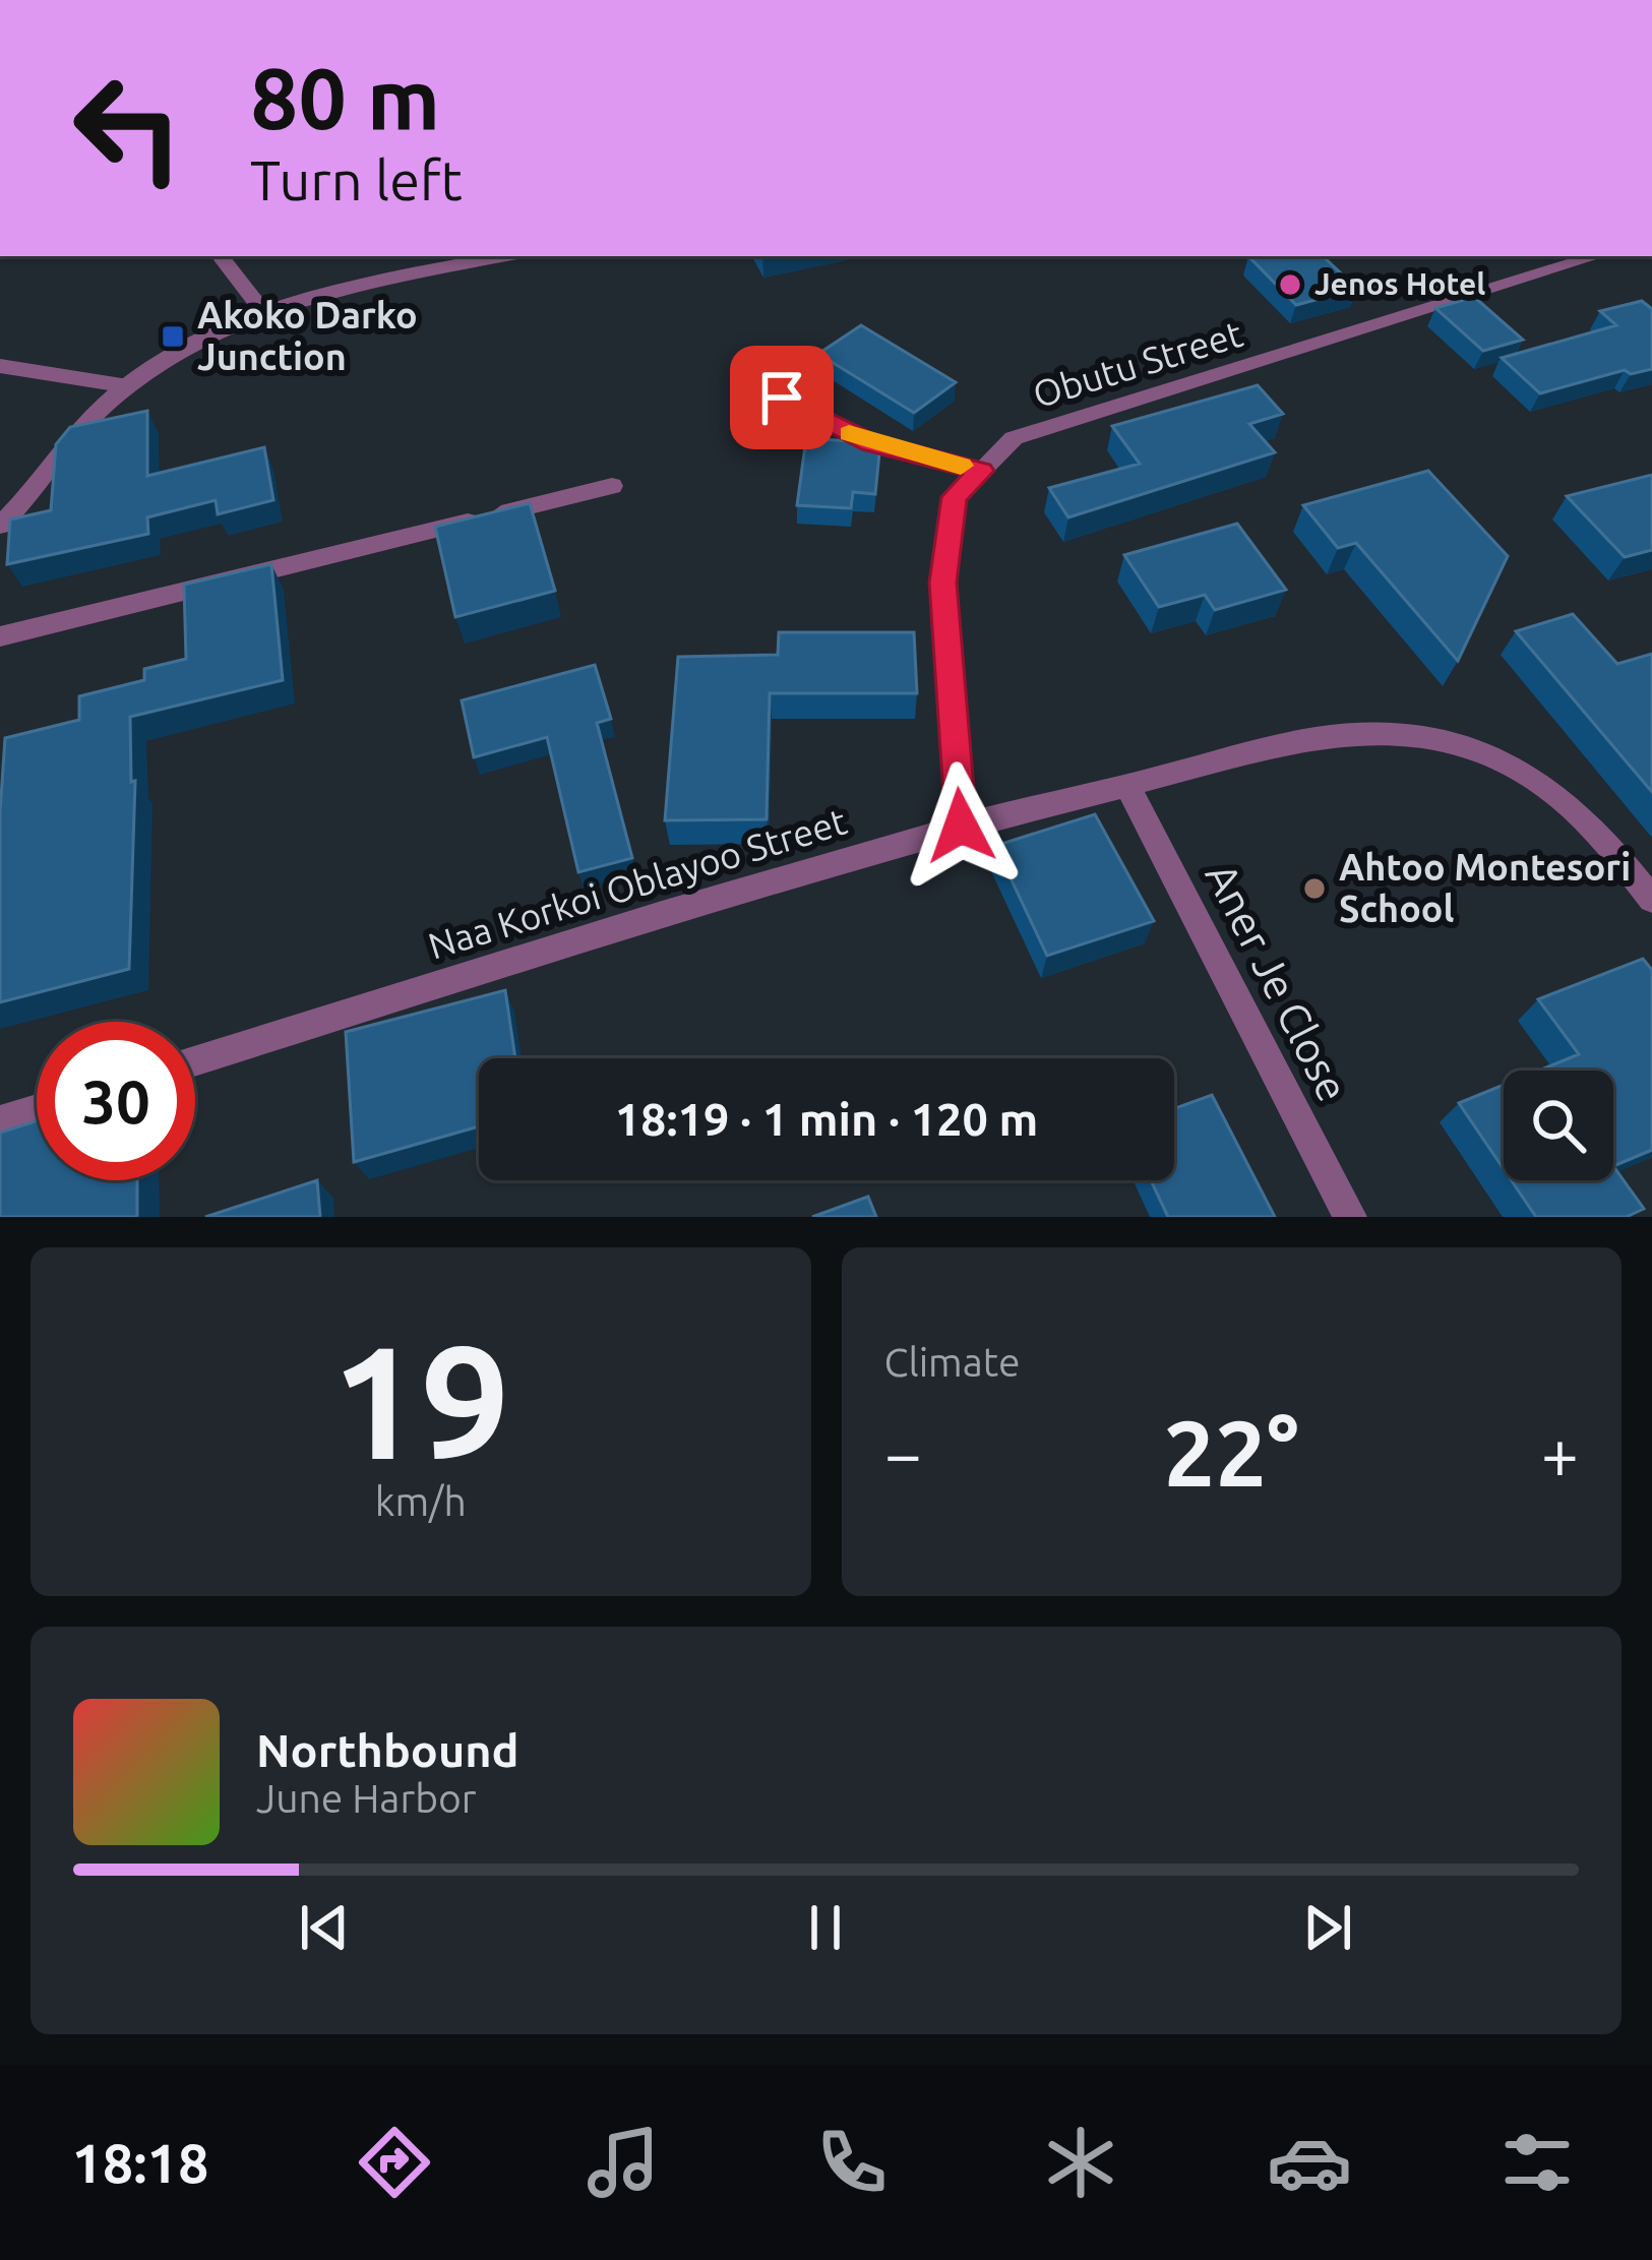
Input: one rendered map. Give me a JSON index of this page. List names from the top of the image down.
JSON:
{
  "streets": {
    "street": ["Obutu Street", "Naa Korkoi Oblayoo Street", "Aner Je Close"]
  },
  "crossings": [
    ["Obutu Street", "Naa Korkoi Oblayoo Street"],
    ["Naa Korkoi Oblayoo Street", "Aner Je Close"]
  ],
  "places": {
    "other": ["Jenos Hotel", "Ahtoo Montesori School"],
    "transit": ["Akoko Darko Junction"]
  },
  "page": {
    "turn": ["80 m", "Turn left"],
    "limit": "30",
    "trip": "18:19 · 1 min · 120 m",
    "tile": [
      ["19", "km/h"],
      "Climate"
    ],
    "heat": ["−", "22°", "+"],
    "song": ["Northbound", "June Harbor"],
    "tabs": "18:18"
  }
}
